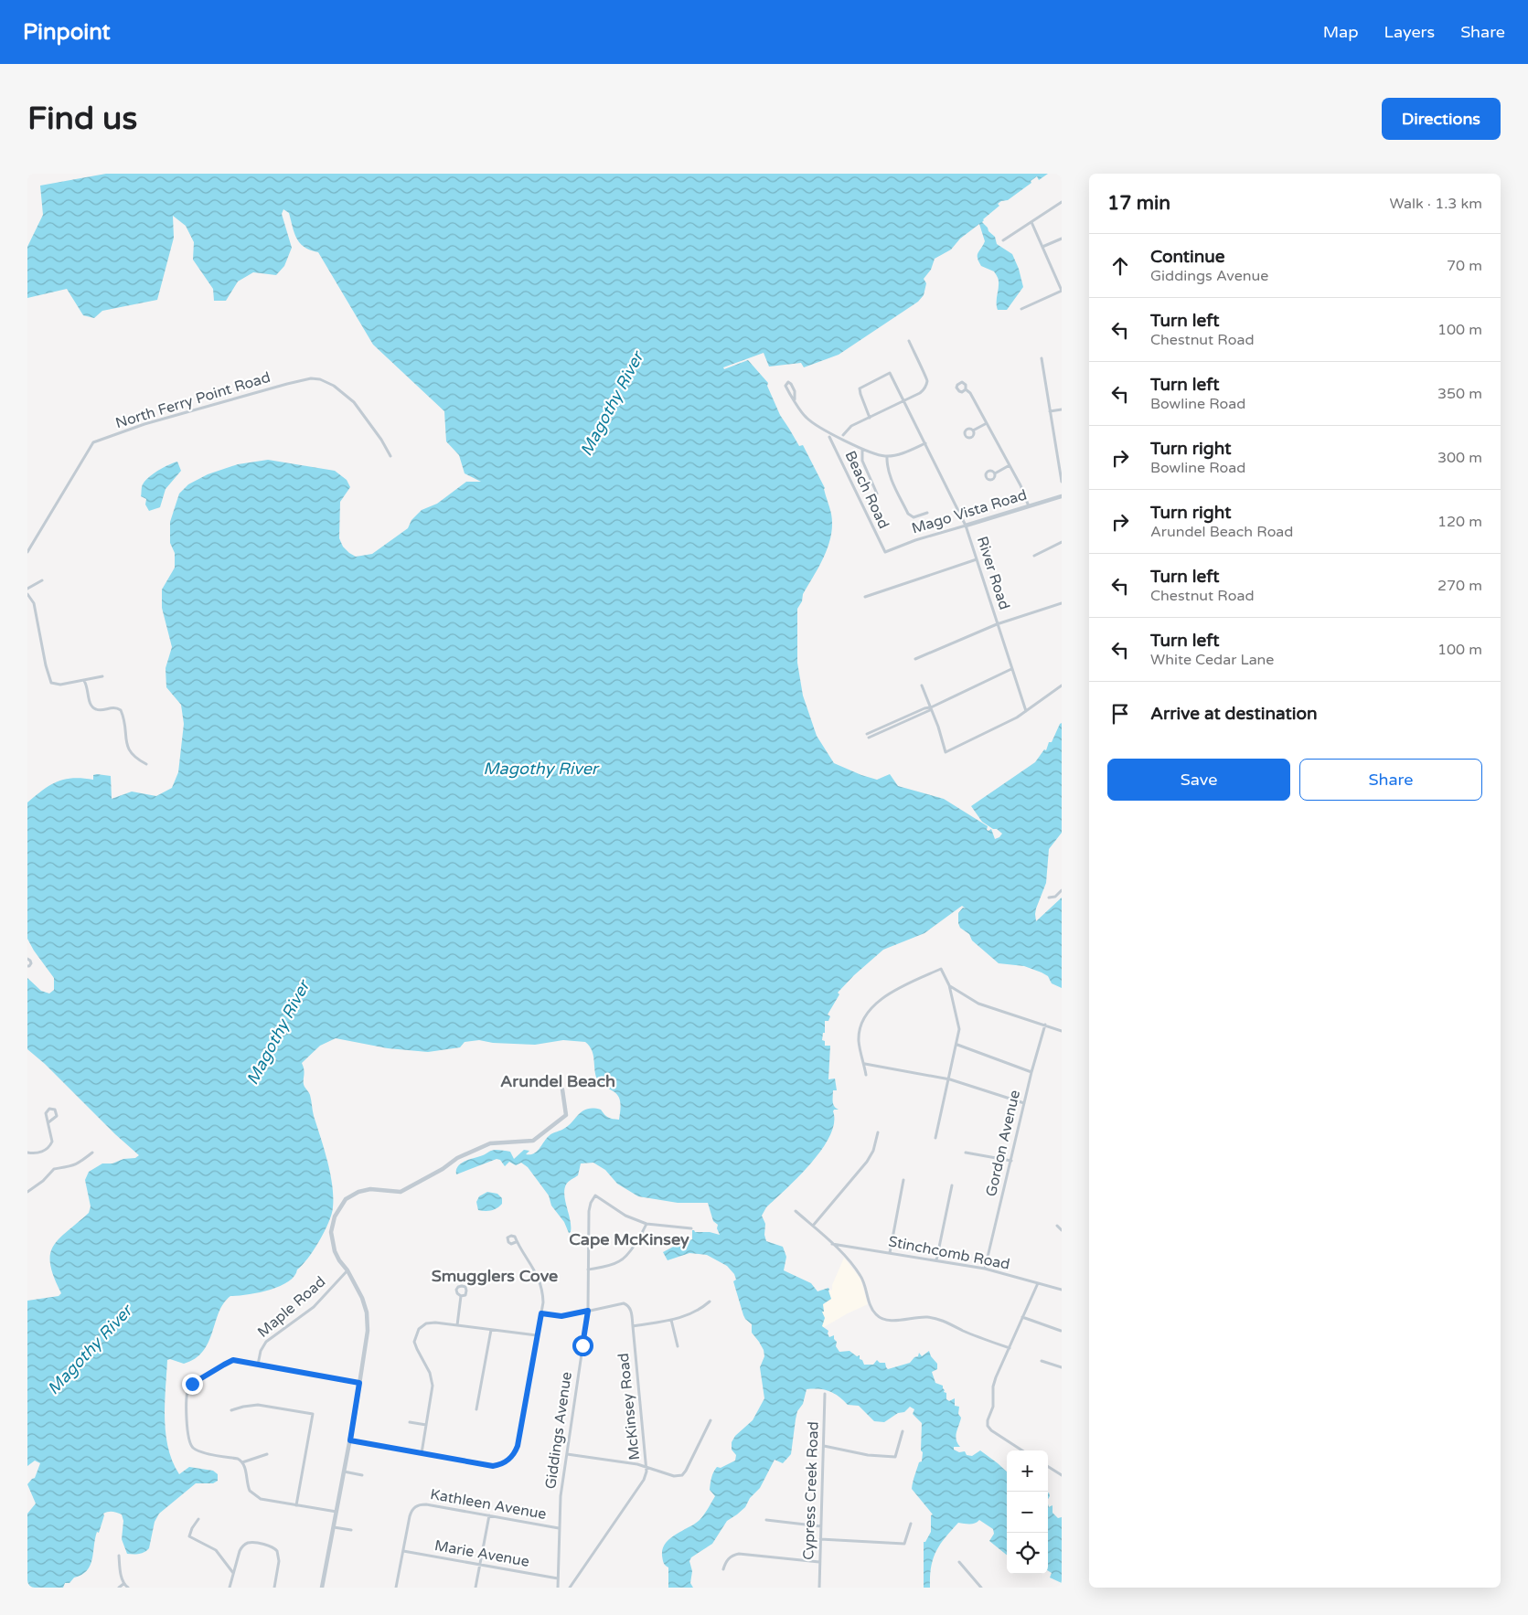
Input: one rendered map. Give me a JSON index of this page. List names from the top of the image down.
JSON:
{
  "streets": {
    "street": [
      "North Ferry Point Road",
      "Beach Road",
      "Mago Vista Road",
      "River Road",
      "Gordon Avenue",
      "Stinchcomb Road",
      "Maple Road",
      "McKinsey Road",
      "Giddings Avenue",
      "Cypress Creek Road",
      "Kathleen Avenue",
      "Marie Avenue"
    ]
  },
  "crossings": [
    ["Beach Road", "Mago Vista Road"],
    ["Mago Vista Road", "River Road"],
    ["Gordon Avenue", "Stinchcomb Road"],
    ["McKinsey Road", "Giddings Avenue"],
    ["Giddings Avenue", "Kathleen Avenue"],
    ["Giddings Avenue", "Marie Avenue"],
    ["Kathleen Avenue", "Marie Avenue"]
  ],
  "districts": ["Arundel Beach", "Cape McKinsey", "Smugglers Cove"],
  "water": ["Magothy River"],
  "page": {
    "header": "Pinpoint",
    "nav": ["Map", "Layers", "Share"],
    "buttons": [
      "Directions",
      ["Save", "Share"]
    ],
    "title": "Find us",
    "heading": ["17 min", "Walk · 1.3 km"],
    "list": [
      ["Continue", "Giddings Avenue", "70 m"],
      ["Turn left", "Chestnut Road", "100 m"],
      ["Turn left", "Bowline Road", "350 m"],
      ["Turn right", "Bowline Road", "300 m"],
      ["Turn right", "Arundel Beach Road", "120 m"],
      ["Turn left", "Chestnut Road", "270 m"],
      ["Turn left", "White Cedar Lane", "100 m"],
      "Arrive at destination"
    ],
    "map_buttons": ["+", "−"]
  }
}
